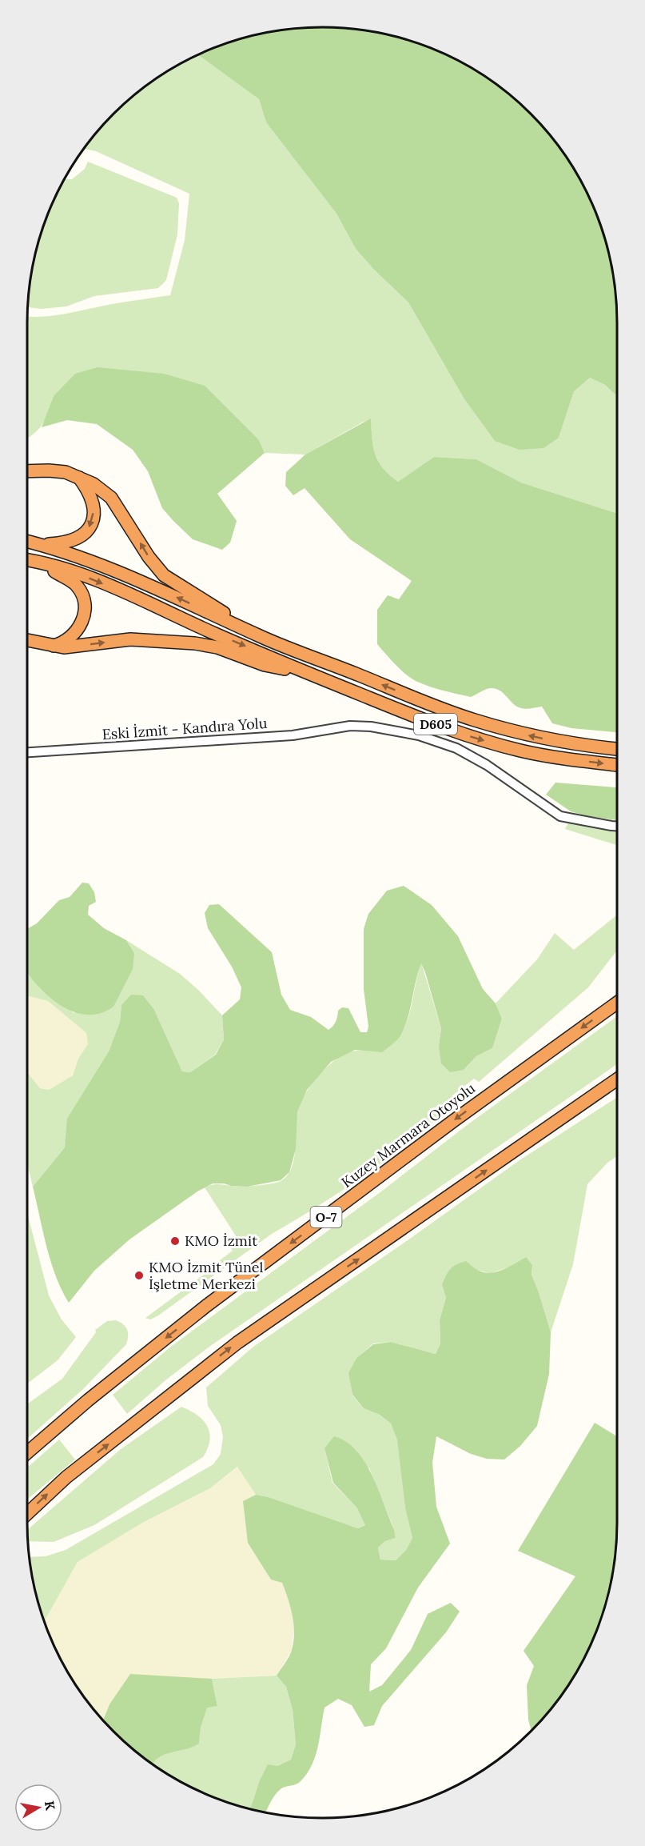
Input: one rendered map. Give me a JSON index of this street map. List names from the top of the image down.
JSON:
{
  "streets": {
    "highway": ["D605", "Kuzey Marmara Otoyolu", "O-7"],
    "street": ["Eski İzmit - Kandıra Yolu"]
  },
  "places": ["KMO İzmit", "KMO İzmit Tünel İşletme Merkezi"],
  "north": "right"
}
